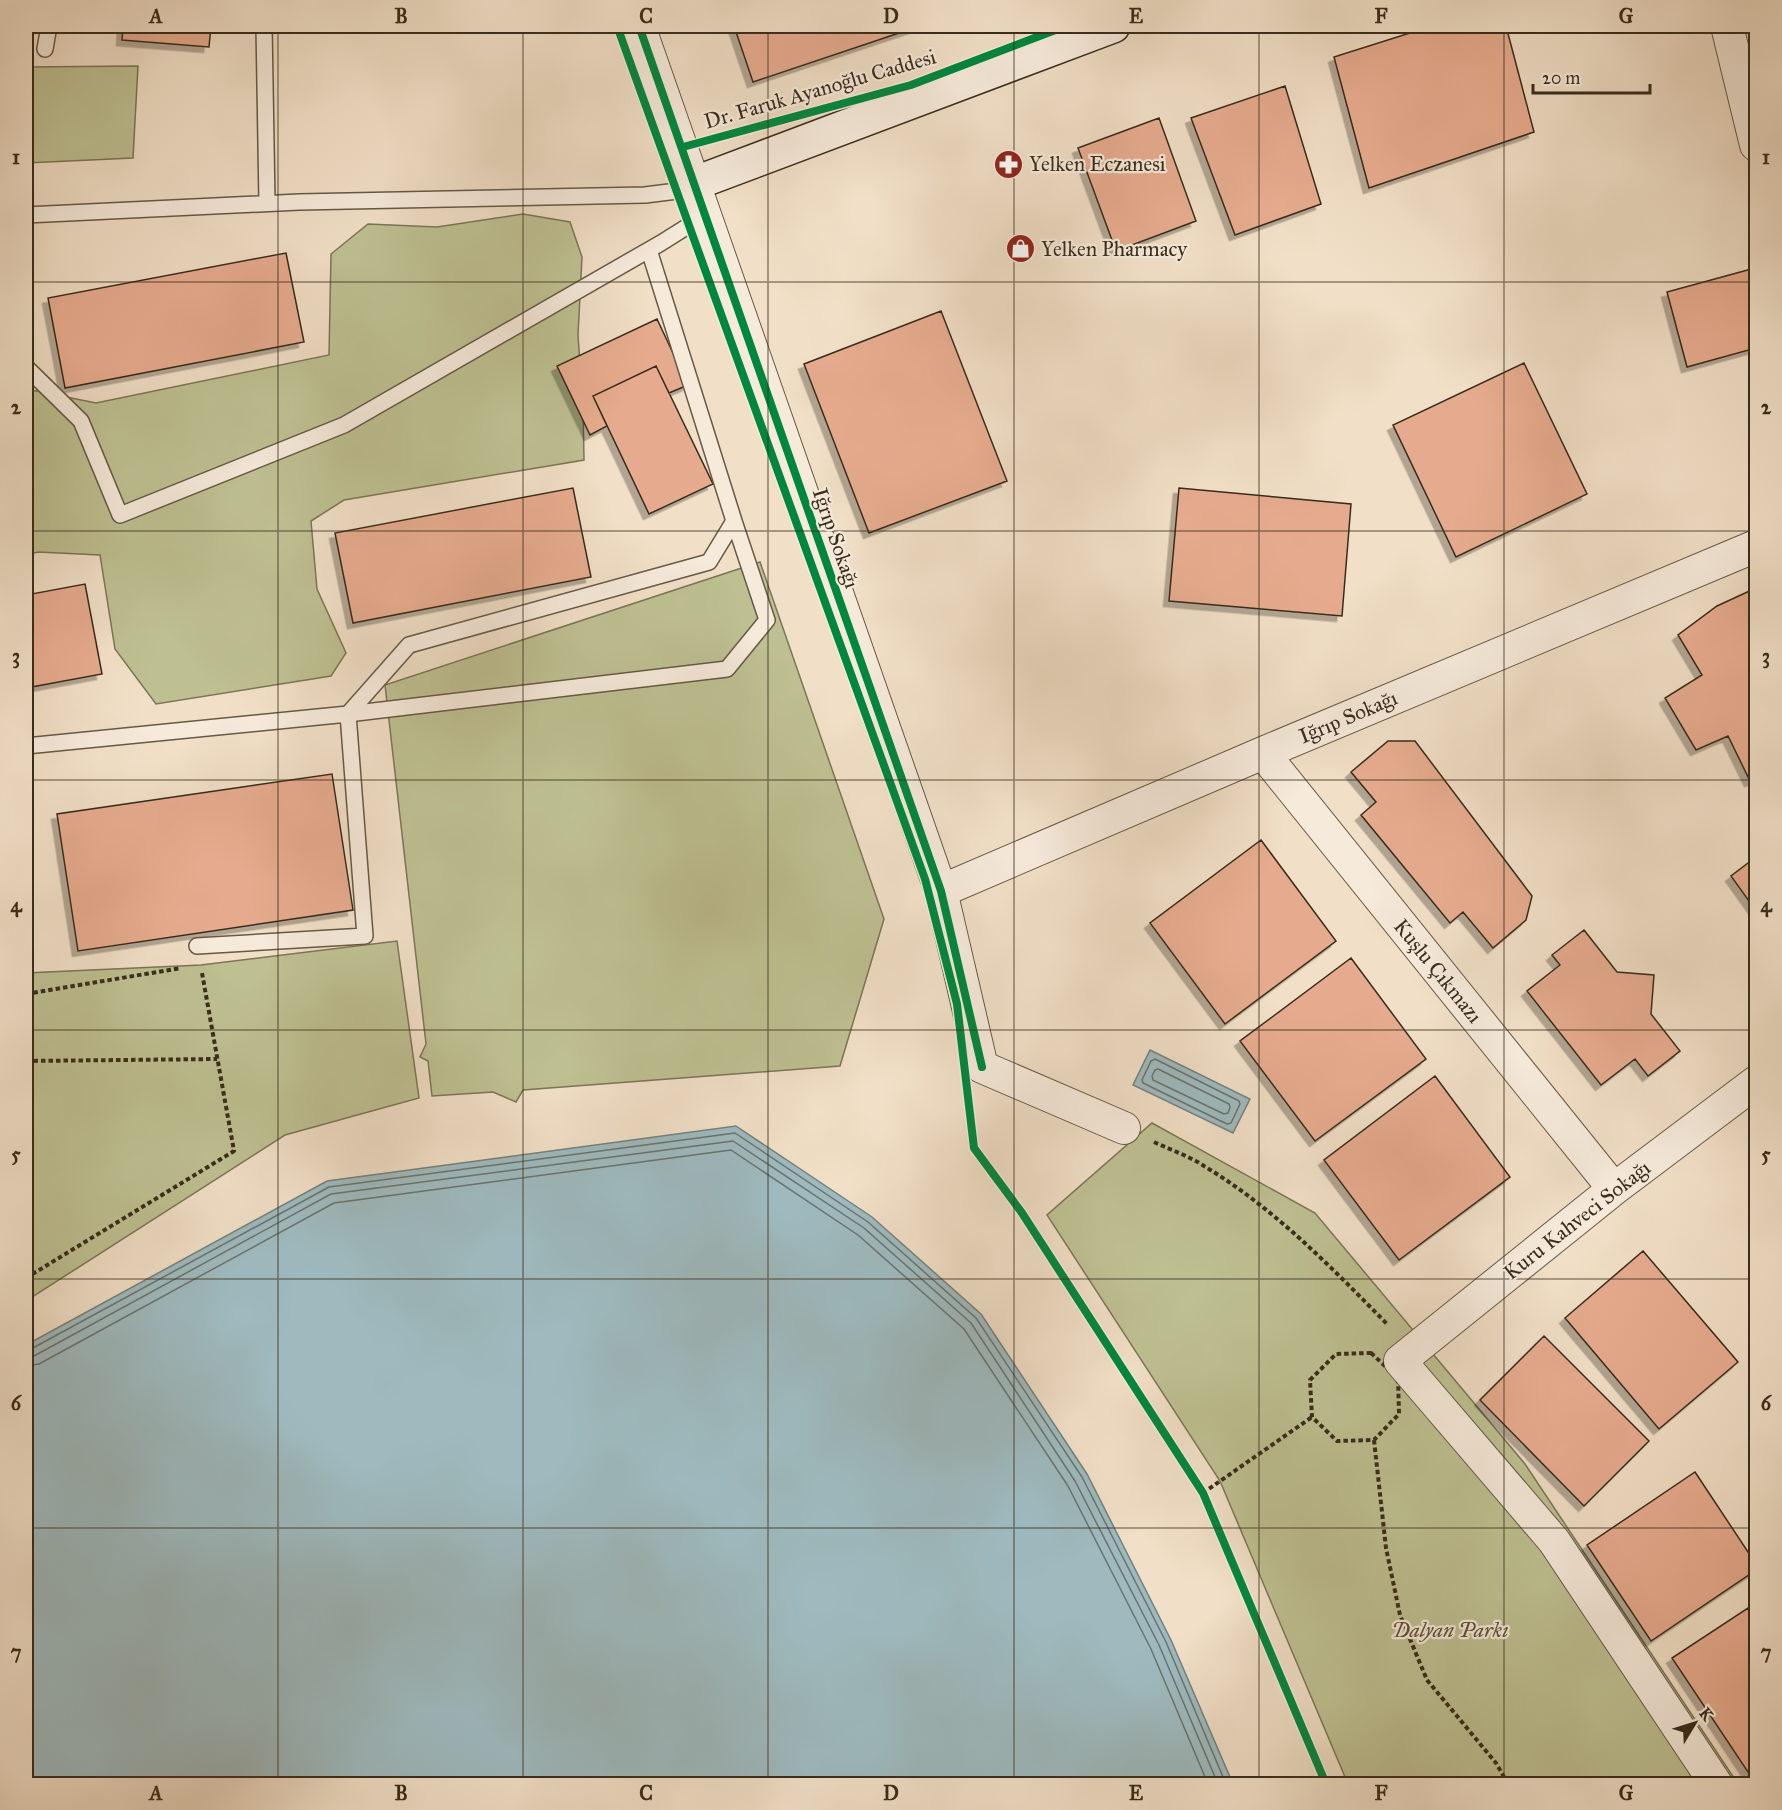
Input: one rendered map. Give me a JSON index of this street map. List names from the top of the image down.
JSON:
{
  "streets": {
    "street": [
      "Dr. Faruk Ayanoğlu Caddesi",
      "Iğrıp Sokağı",
      "Kuşlu Çıkmazı",
      "Kuru Kahveci Sokağı"
    ]
  },
  "crossings": [
    ["Dr. Faruk Ayanoğlu Caddesi", "Iğrıp Sokağı"],
    ["Iğrıp Sokağı", "Kuşlu Çıkmazı"],
    ["Kuşlu Çıkmazı", "Kuru Kahveci Sokağı"]
  ],
  "parks": ["Dalyan Parkı"],
  "places": {
    "pharmacy": ["Yelken Eczanesi"],
    "shop": ["Yelken Pharmacy"]
  },
  "scale_bar": "20 m",
  "north": "top right",
  "grid": {
    "columns": [
      "A",
      "B",
      "C",
      "D",
      "E",
      "F",
      "G"
    ],
    "rows": [
      "1",
      "2",
      "3",
      "4",
      "5",
      "6",
      "7"
    ]
  }
}
